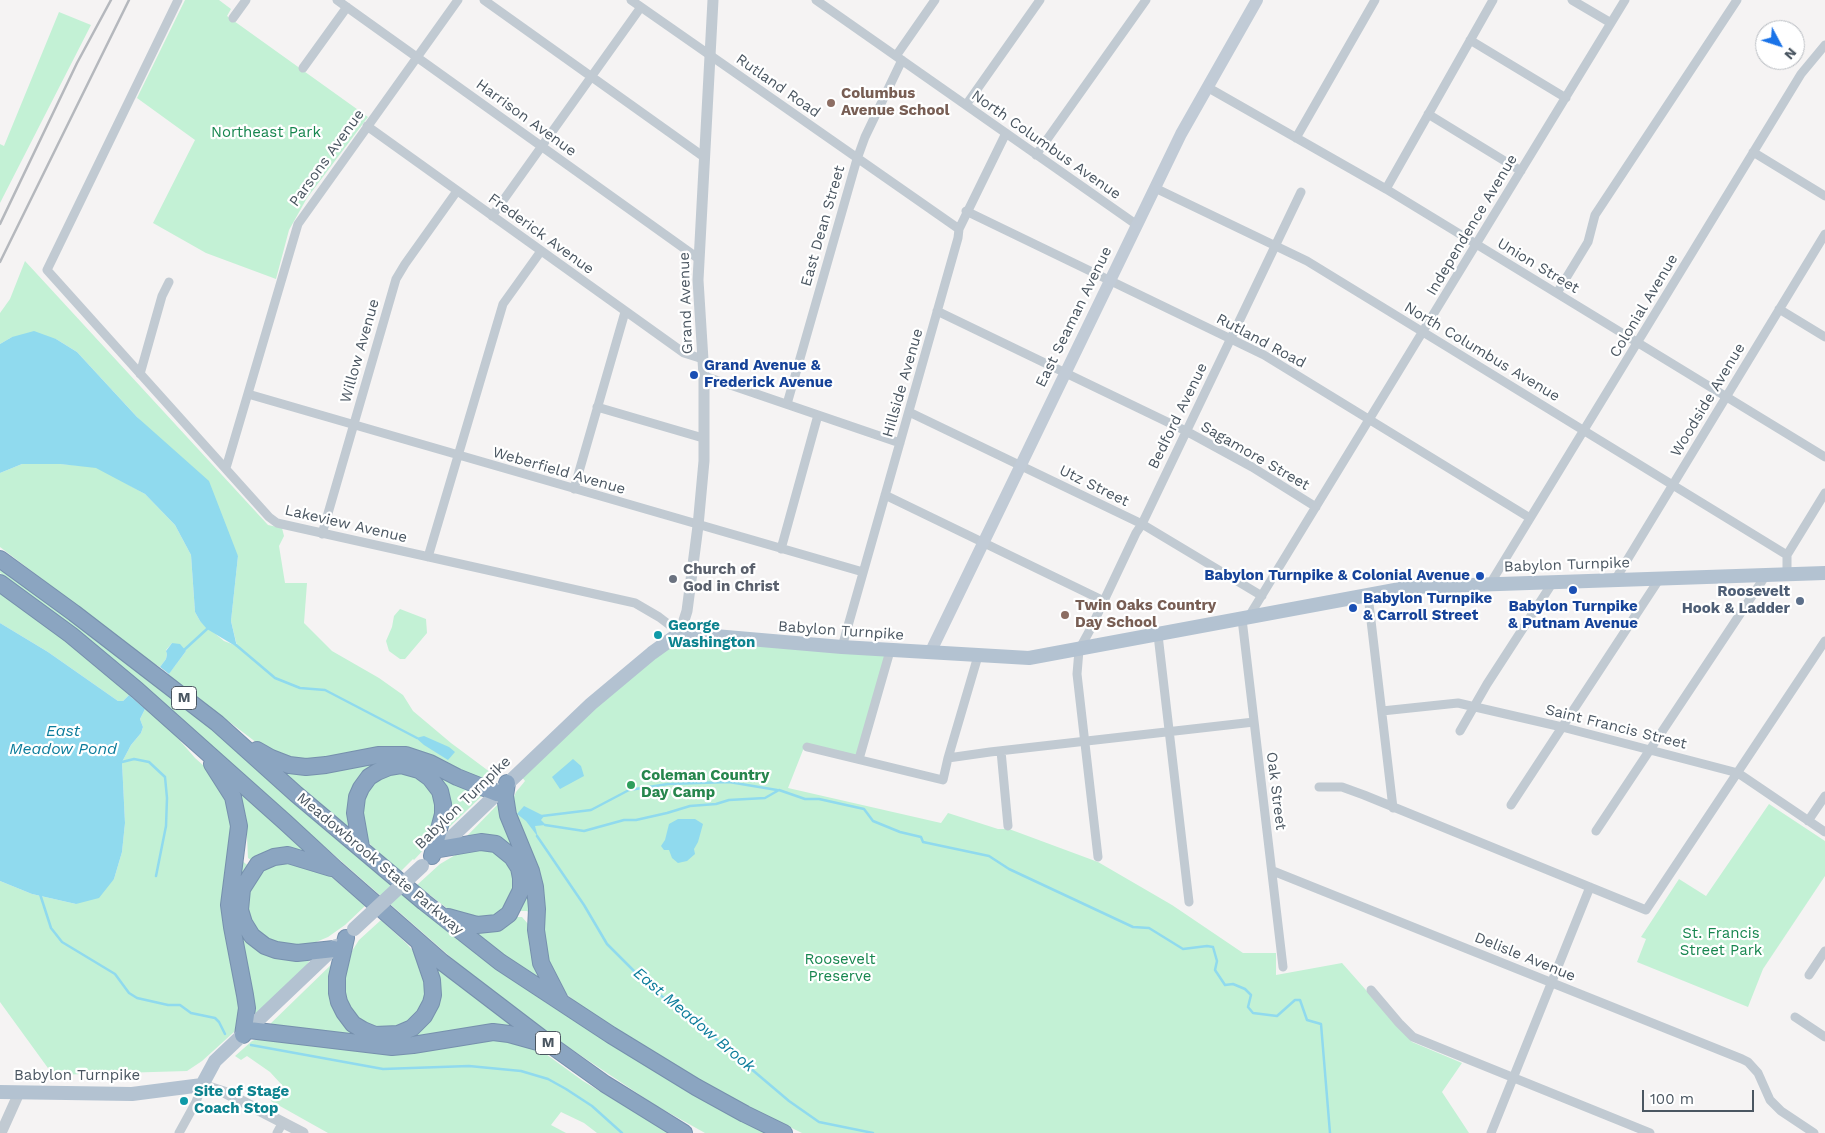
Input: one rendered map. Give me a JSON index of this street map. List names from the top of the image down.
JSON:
{
  "streets": {
    "highway": ["M", "Meadowbrook State Parkway"],
    "main road": ["East Seaman Avenue", "Babylon Turnpike"],
    "street": [
      "Rutland Road",
      "Harrison Avenue",
      "North Columbus Avenue",
      "Parsons Avenue",
      "Independence Avenue",
      "East Dean Street",
      "Frederick Avenue",
      "Union Street",
      "Grand Avenue",
      "Colonial Avenue",
      "Willow Avenue",
      "Hillside Avenue",
      "Woodside Avenue",
      "Bedford Avenue",
      "Sagamore Street",
      "Weberfield Avenue",
      "Utz Street",
      "Lakeview Avenue",
      "Saint Francis Street",
      "Oak Street",
      "Delisle Avenue"
    ]
  },
  "crossings": [
    ["Rutland Road", "Independence Avenue"],
    ["Rutland Road", "East Dean Street"],
    ["Rutland Road", "Grand Avenue"],
    ["Rutland Road", "Colonial Avenue"],
    ["Rutland Road", "East Seaman Avenue"],
    ["Rutland Road", "Hillside Avenue"],
    ["Rutland Road", "Bedford Avenue"],
    ["Harrison Avenue", "Parsons Avenue"],
    ["Harrison Avenue", "Grand Avenue"],
    ["North Columbus Avenue", "Independence Avenue"],
    ["North Columbus Avenue", "East Dean Street"],
    ["North Columbus Avenue", "Colonial Avenue"],
    ["North Columbus Avenue", "East Seaman Avenue"],
    ["North Columbus Avenue", "Hillside Avenue"],
    ["North Columbus Avenue", "Woodside Avenue"],
    ["North Columbus Avenue", "Bedford Avenue"],
    ["Parsons Avenue", "Frederick Avenue"],
    ["Parsons Avenue", "Weberfield Avenue"],
    ["Parsons Avenue", "Lakeview Avenue"],
    ["Independence Avenue", "Union Street"],
    ["Independence Avenue", "Sagamore Street"],
    ["Independence Avenue", "Utz Street"],
    ["Independence Avenue", "Babylon Turnpike"],
    ["Independence Avenue", "Oak Street"],
    ["Frederick Avenue", "Grand Avenue"],
    ["Frederick Avenue", "Willow Avenue"],
    ["Union Street", "Colonial Avenue"],
    ["Union Street", "East Seaman Avenue"],
    ["Union Street", "Woodside Avenue"],
    ["Grand Avenue", "Weberfield Avenue"],
    ["Grand Avenue", "Lakeview Avenue"],
    ["Grand Avenue", "Babylon Turnpike"],
    ["Colonial Avenue", "Babylon Turnpike"],
    ["East Seaman Avenue", "Sagamore Street"],
    ["East Seaman Avenue", "Utz Street"],
    ["East Seaman Avenue", "Babylon Turnpike"],
    ["Willow Avenue", "Weberfield Avenue"],
    ["Willow Avenue", "Lakeview Avenue"],
    ["Hillside Avenue", "Sagamore Street"],
    ["Hillside Avenue", "Weberfield Avenue"],
    ["Hillside Avenue", "Utz Street"],
    ["Hillside Avenue", "Babylon Turnpike"],
    ["Woodside Avenue", "Babylon Turnpike"],
    ["Bedford Avenue", "Sagamore Street"],
    ["Bedford Avenue", "Utz Street"],
    ["Bedford Avenue", "Babylon Turnpike"],
    ["Lakeview Avenue", "Babylon Turnpike"],
    ["Babylon Turnpike", "Oak Street"],
    ["Oak Street", "Delisle Avenue"]
  ],
  "water": ["East Meadow Pond", "East Meadow Brook"],
  "parks": ["Northeast Park", "St. Francis Street Park", "Roosevelt Preserve"],
  "places": [
    "Columbus Avenue School",
    "Grand Avenue & Frederick Avenue",
    "Babylon Turnpike & Colonial Avenue",
    "Church of God in Christ",
    "Babylon Turnpike & Putnam Avenue",
    "Roosevelt Hook & Ladder",
    "Babylon Turnpike & Carroll Street",
    "Twin Oaks Country Day School",
    "George Washington",
    "Coleman Country Day Camp",
    "Site of Stage Coach Stop"
  ],
  "scale_bar": "100 m",
  "north": "bottom right"
}
